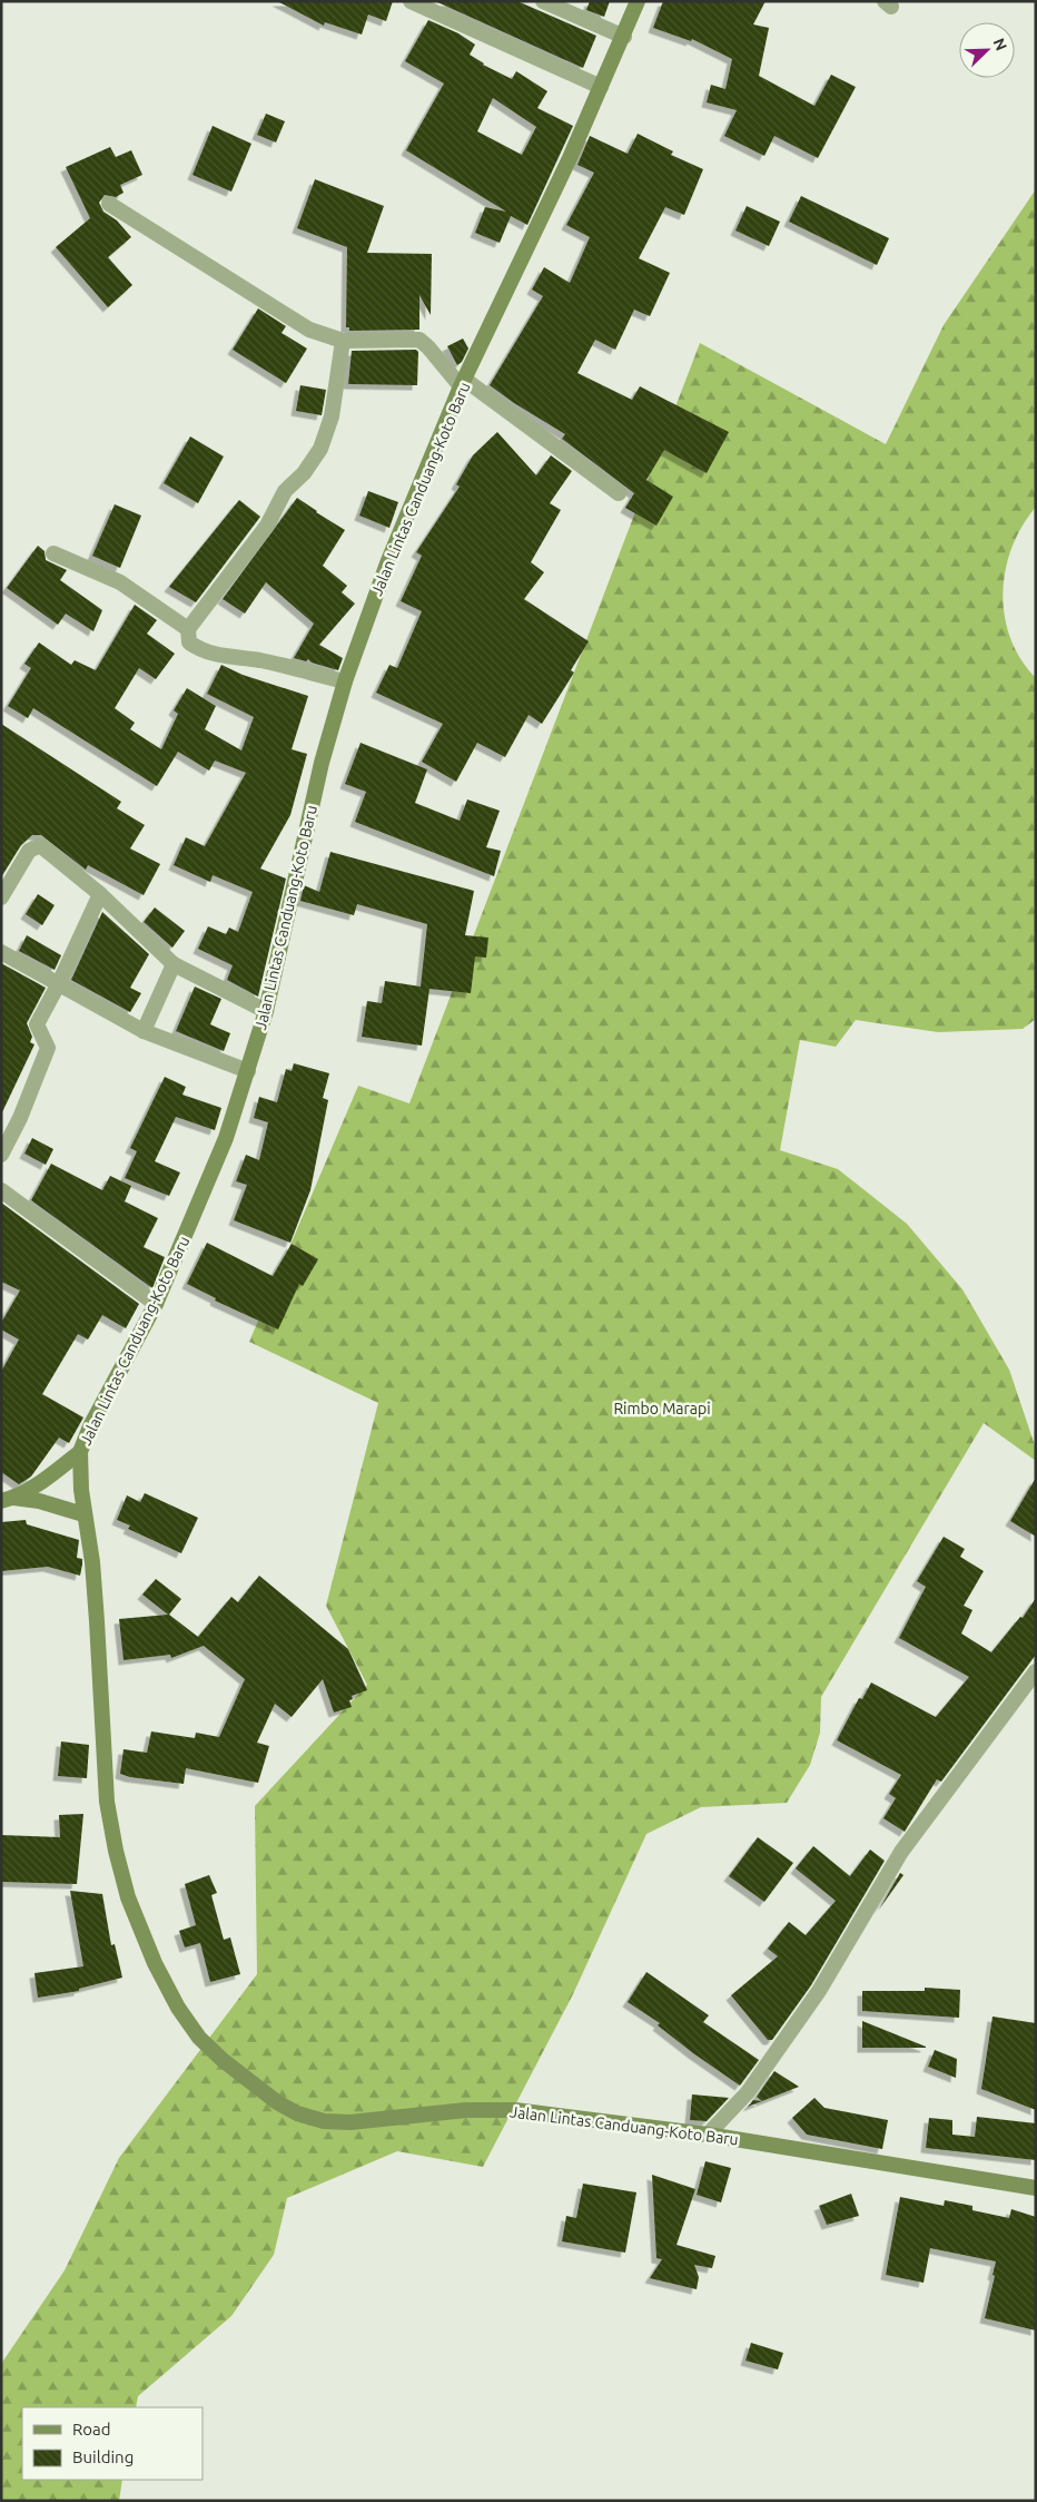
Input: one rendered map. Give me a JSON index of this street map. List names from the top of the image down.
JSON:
{
  "streets": {
    "main road": ["Jalan Lintas Canduang-Koto Baru"]
  },
  "parks": ["Rimbo Marapi"],
  "legend": ["Road", "Building"],
  "north": "top right"
}
